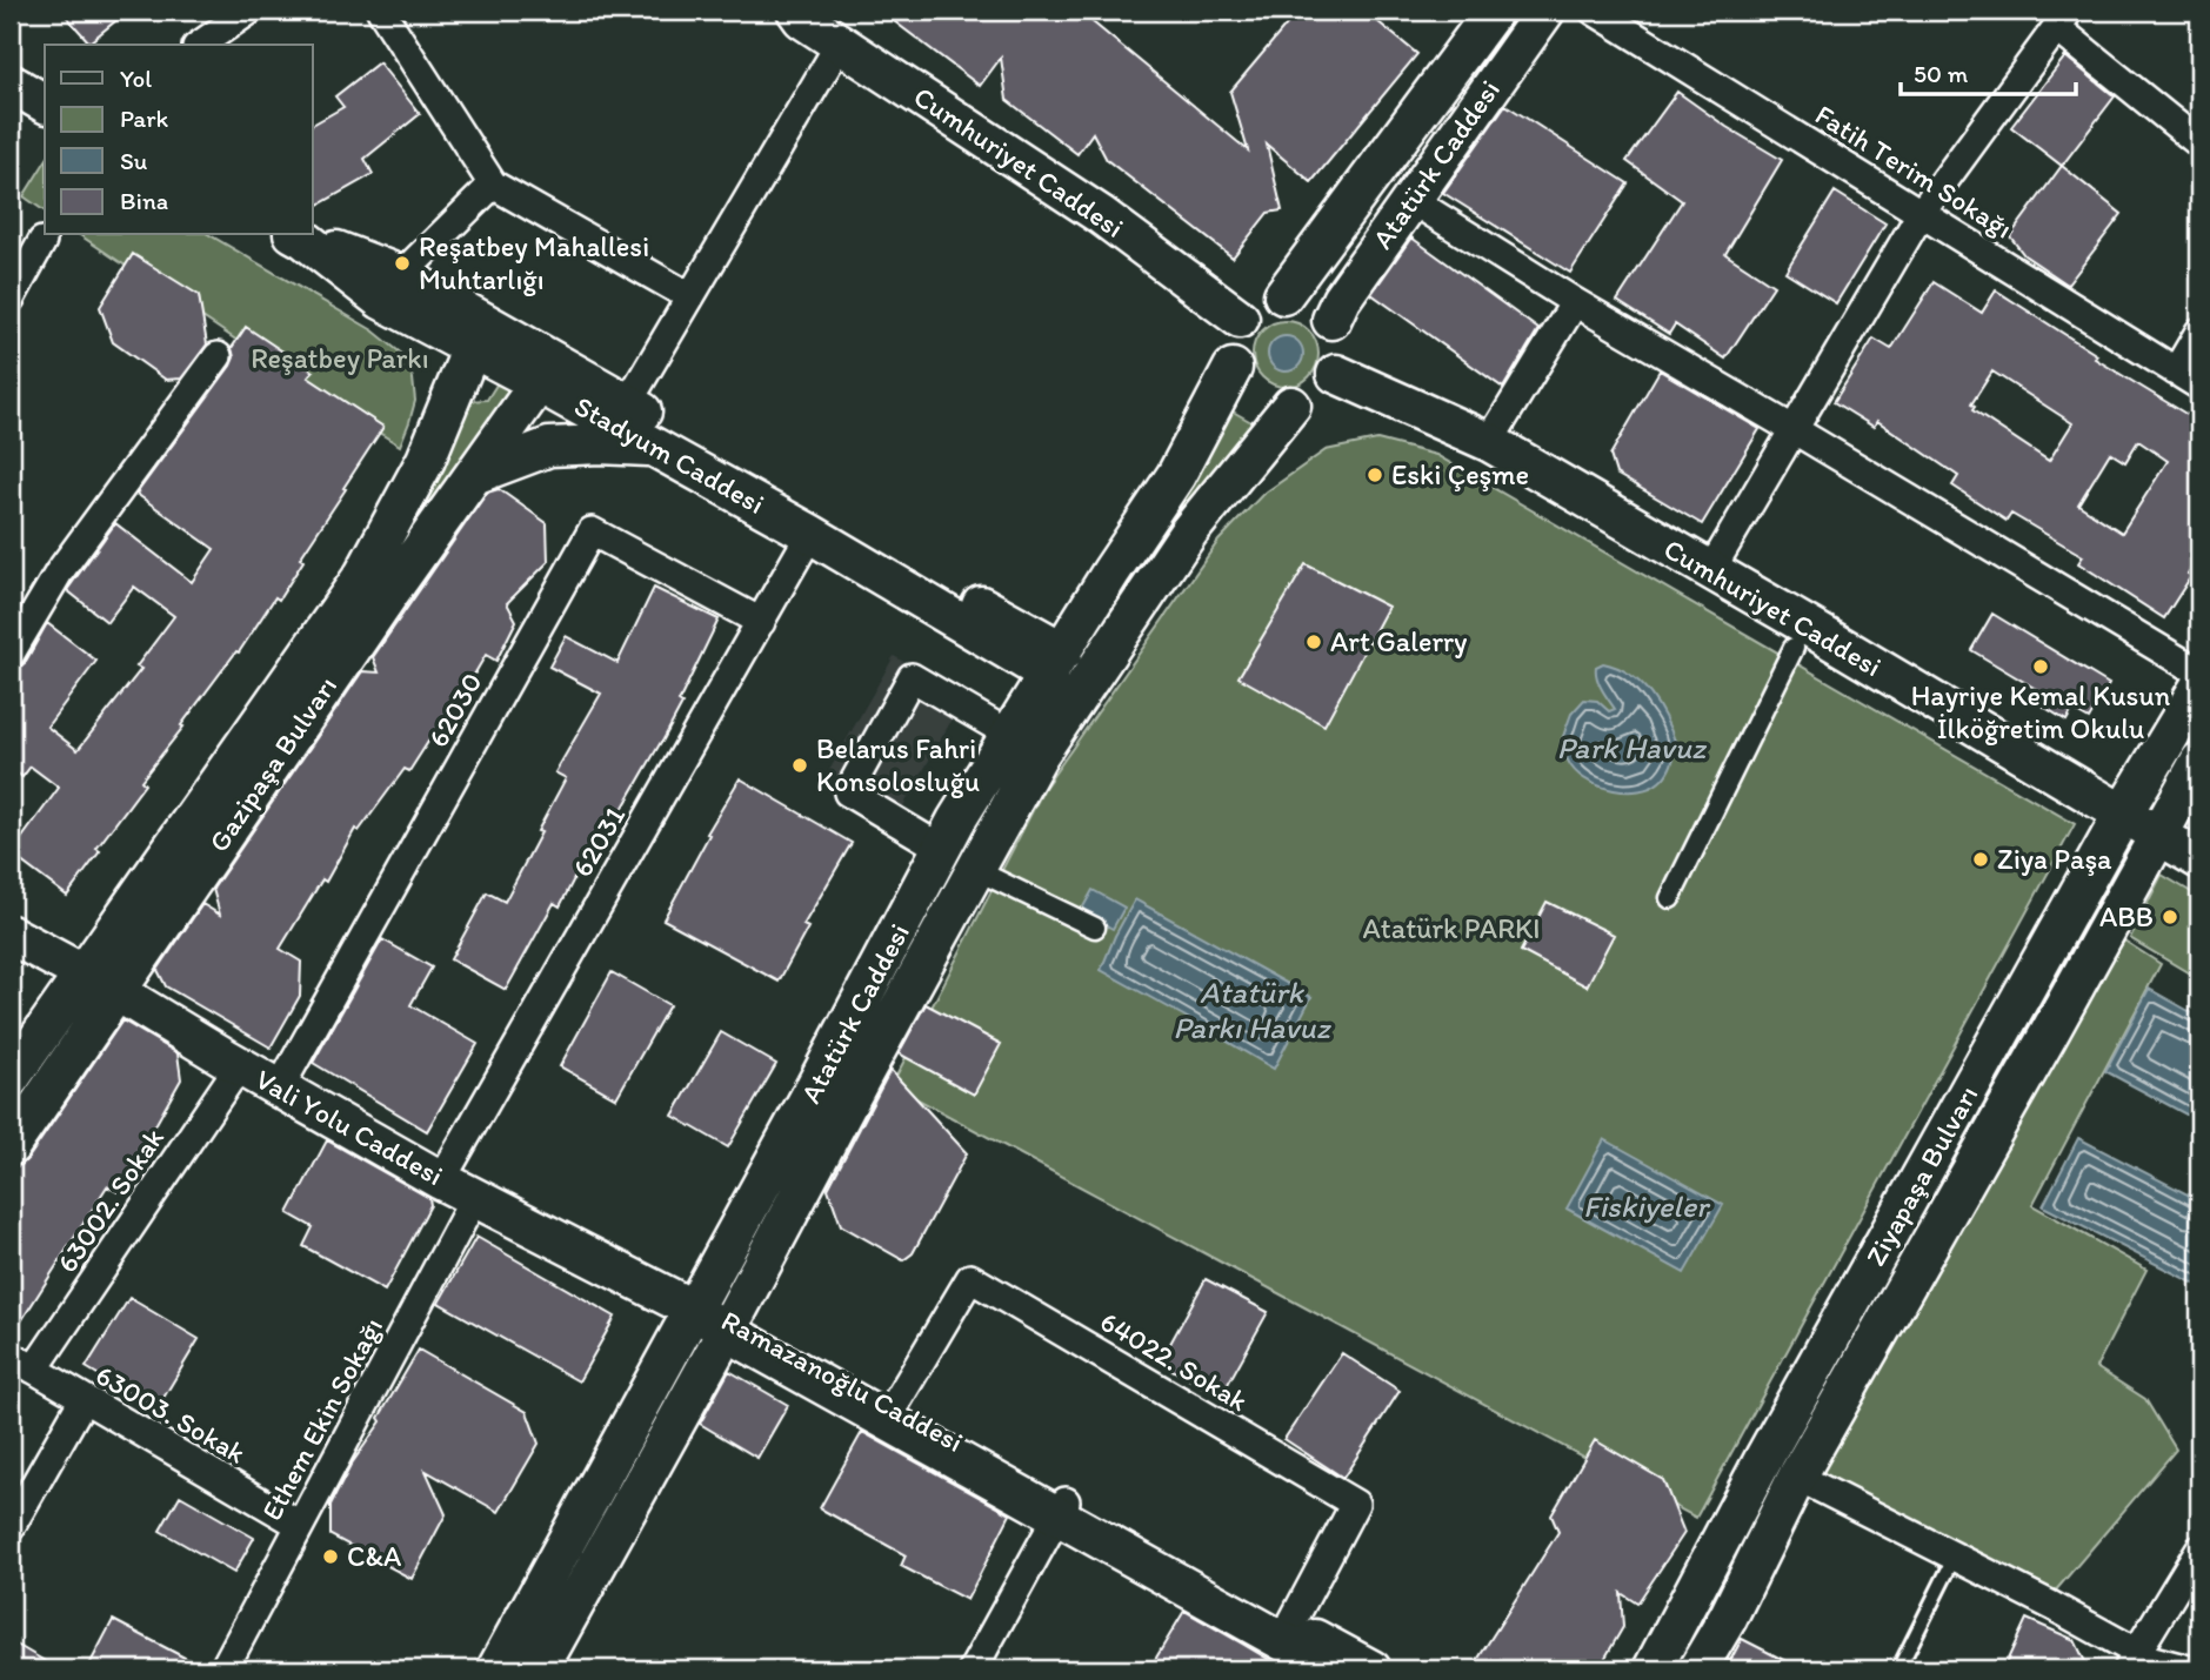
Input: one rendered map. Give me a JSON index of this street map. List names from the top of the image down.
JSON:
{
  "streets": {
    "main road": [
      "Cumhuriyet Caddesi",
      "Atatürk Caddesi",
      "Stadyum Caddesi",
      "Gazipaşa Bulvarı",
      "Vali Yolu Caddesi",
      "Ziyapaşa Bulvarı",
      "Ramazanoğlu Caddesi"
    ],
    "street": [
      "Fatih Terim Sokağı",
      "62030",
      "62031",
      "63002. Sokak",
      "64022. Sokak",
      "63003. Sokak",
      "Ethem Ekin Sokağı"
    ]
  },
  "crossings": [
    ["Cumhuriyet Caddesi", "Atatürk Caddesi"],
    ["Cumhuriyet Caddesi", "Ziyapaşa Bulvarı"],
    ["Atatürk Caddesi", "Stadyum Caddesi"],
    ["Atatürk Caddesi", "Vali Yolu Caddesi"],
    ["Atatürk Caddesi", "Ramazanoğlu Caddesi"],
    ["Stadyum Caddesi", "Gazipaşa Bulvarı"],
    ["Stadyum Caddesi", "62031"],
    ["62030", "62031"],
    ["62030", "Vali Yolu Caddesi"],
    ["Gazipaşa Bulvarı", "Vali Yolu Caddesi"],
    ["62031", "Vali Yolu Caddesi"],
    ["Vali Yolu Caddesi", "63002. Sokak"],
    ["Vali Yolu Caddesi", "Ramazanoğlu Caddesi"],
    ["Vali Yolu Caddesi", "Ethem Ekin Sokağı"],
    ["63002. Sokak", "63003. Sokak"],
    ["64022. Sokak", "Ramazanoğlu Caddesi"],
    ["63003. Sokak", "Ethem Ekin Sokağı"]
  ],
  "water": ["Park Havuz", "Atatürk Parkı Havuz", "Fiskiyeler"],
  "parks": ["Reşatbey Parkı", "Atatürk PARKI"],
  "places": [
    "Reşatbey Mahallesi Muhtarlığı",
    "Eski Çeşme",
    "Art Galerry",
    "Hayriye Kemal Kusun İlköğretim Okulu",
    "Belarus Fahri Konsolosluğu",
    "Ziya Paşa",
    "ABB",
    "C&A"
  ],
  "legend": [
    "Yol",
    "Park",
    "Su",
    "Bina"
  ],
  "scale_bar": "50 m"
}
